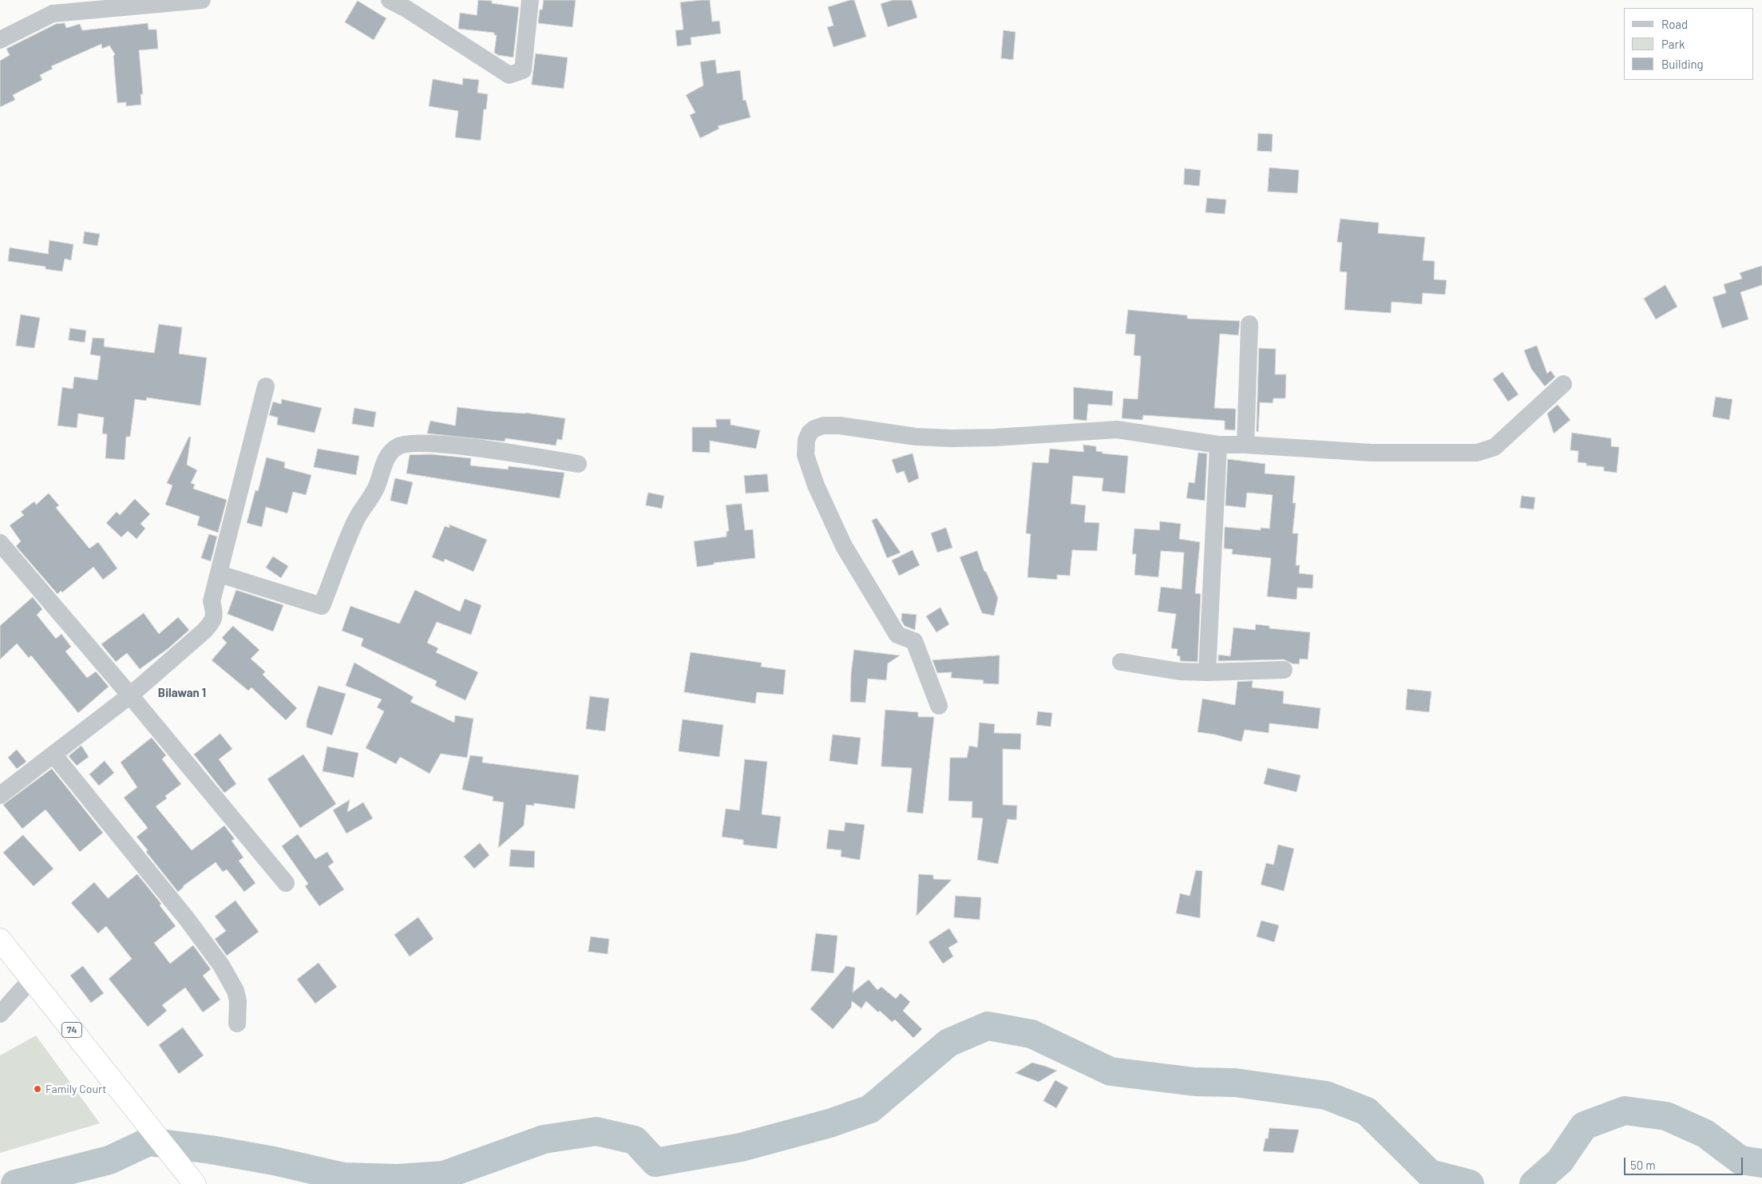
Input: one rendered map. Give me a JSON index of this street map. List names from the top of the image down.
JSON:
{
  "streets": {
    "highway": ["74"]
  },
  "districts": ["Bilawan 1"],
  "places": ["Family Court"],
  "legend": ["Road", "Park", "Building"],
  "scale_bar": "50 m"
}
